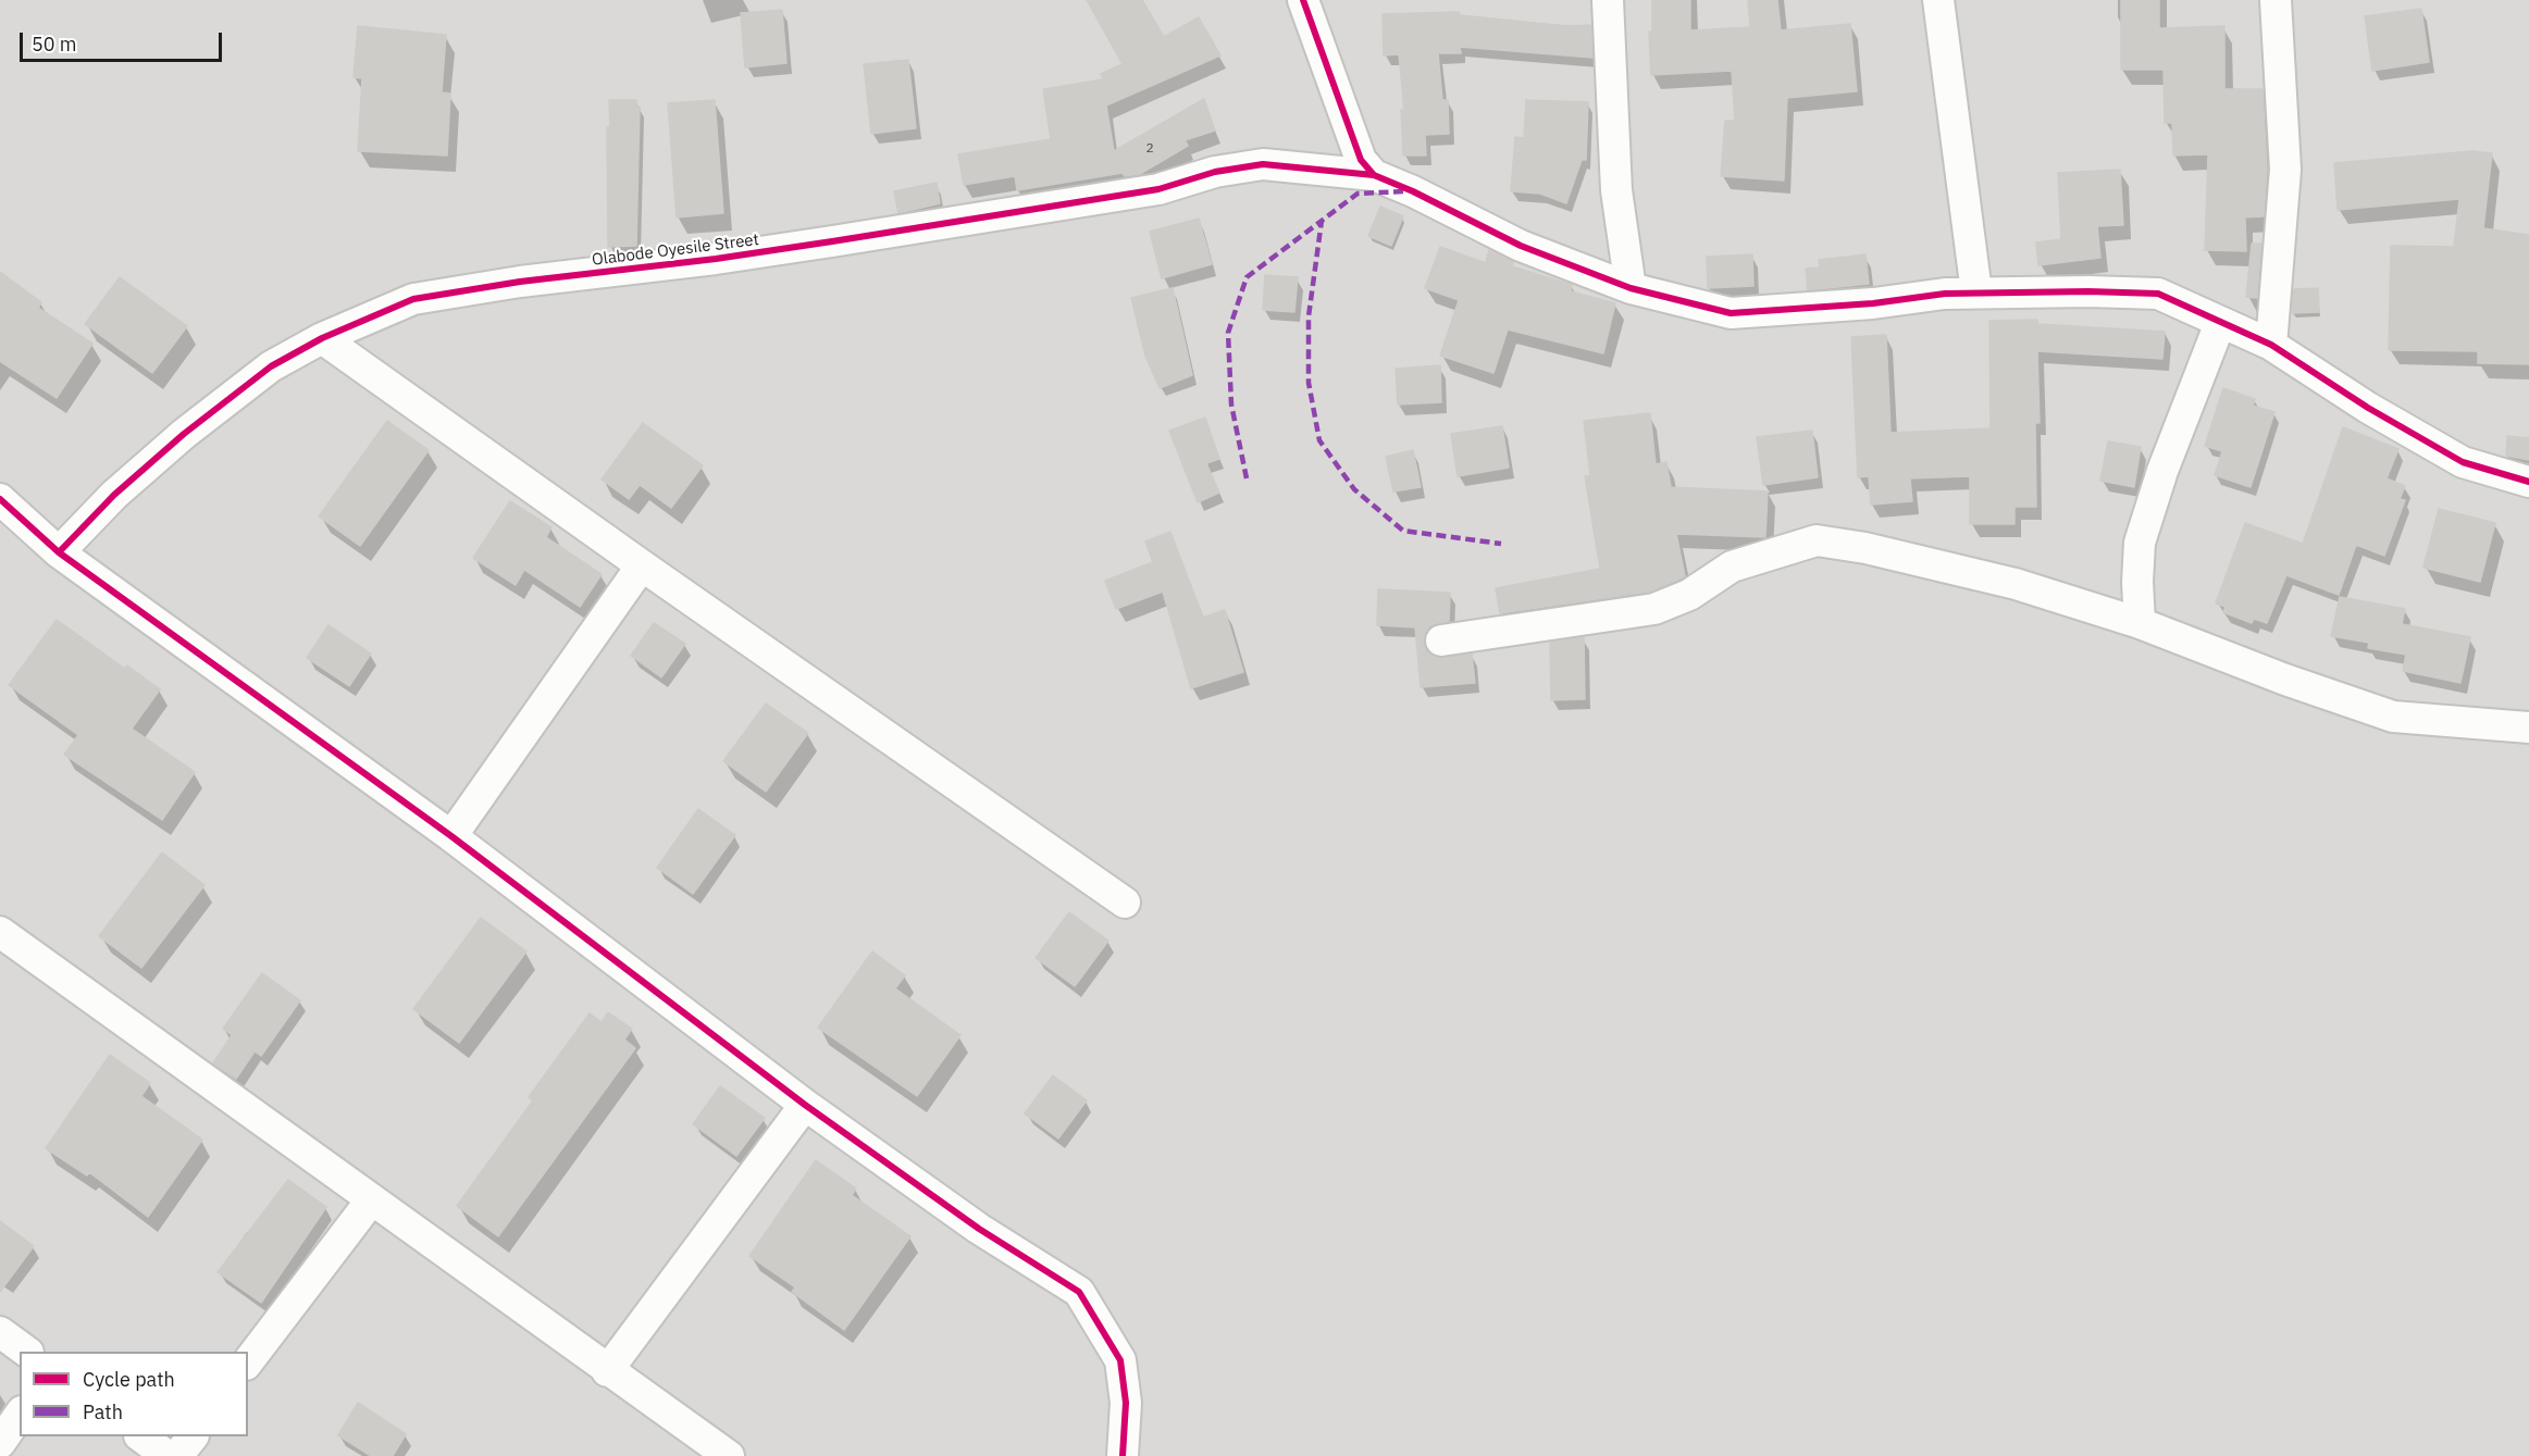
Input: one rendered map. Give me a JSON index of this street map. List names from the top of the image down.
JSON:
{
  "streets": {
    "street": ["Olabode Oyesile Street"]
  },
  "house_numbers": ["2"],
  "legend": ["Cycle path", "Path"],
  "scale_bar": "50 m"
}
